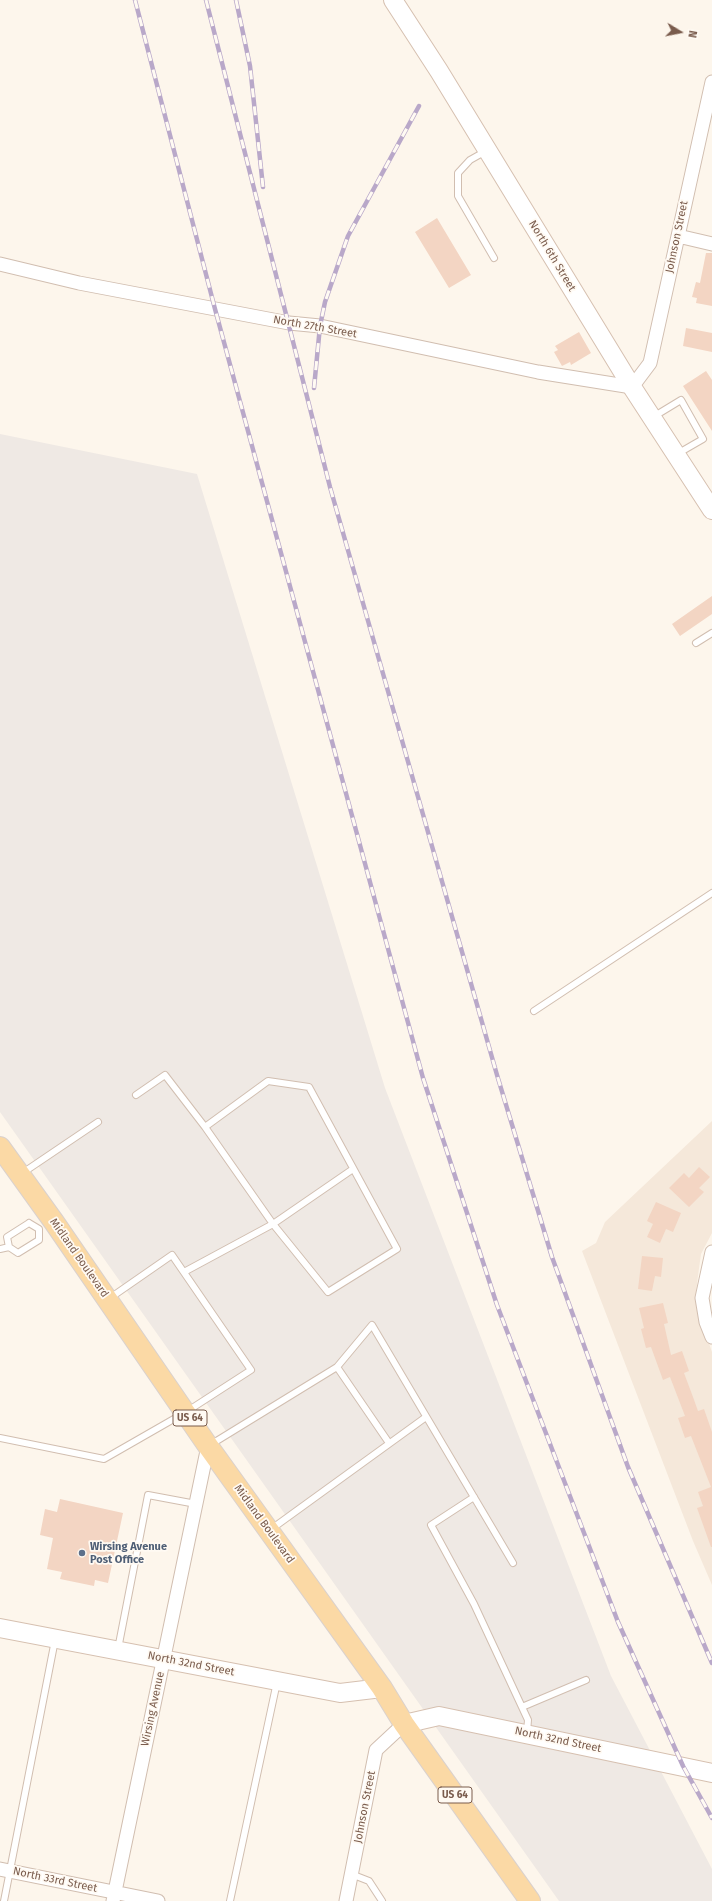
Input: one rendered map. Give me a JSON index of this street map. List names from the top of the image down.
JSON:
{
  "streets": {
    "main road": ["Midland Boulevard", "US 64"],
    "street": [
      "Johnson Street",
      "North 6th Street",
      "North 27th Street",
      "North 32nd Street",
      "Wirsing Avenue",
      "North 33rd Street"
    ]
  },
  "crossings": [
    ["Johnson Street", "North 6th Street"],
    ["Johnson Street", "North 27th Street"],
    ["Johnson Street", "Midland Boulevard"],
    ["Johnson Street", "North 32nd Street"],
    ["North 6th Street", "North 27th Street"],
    ["Midland Boulevard", "North 32nd Street"],
    ["Midland Boulevard", "Wirsing Avenue"],
    ["North 32nd Street", "Wirsing Avenue"],
    ["Wirsing Avenue", "North 33rd Street"]
  ],
  "places": ["Wirsing Avenue Post Office"],
  "north": "right"
}
